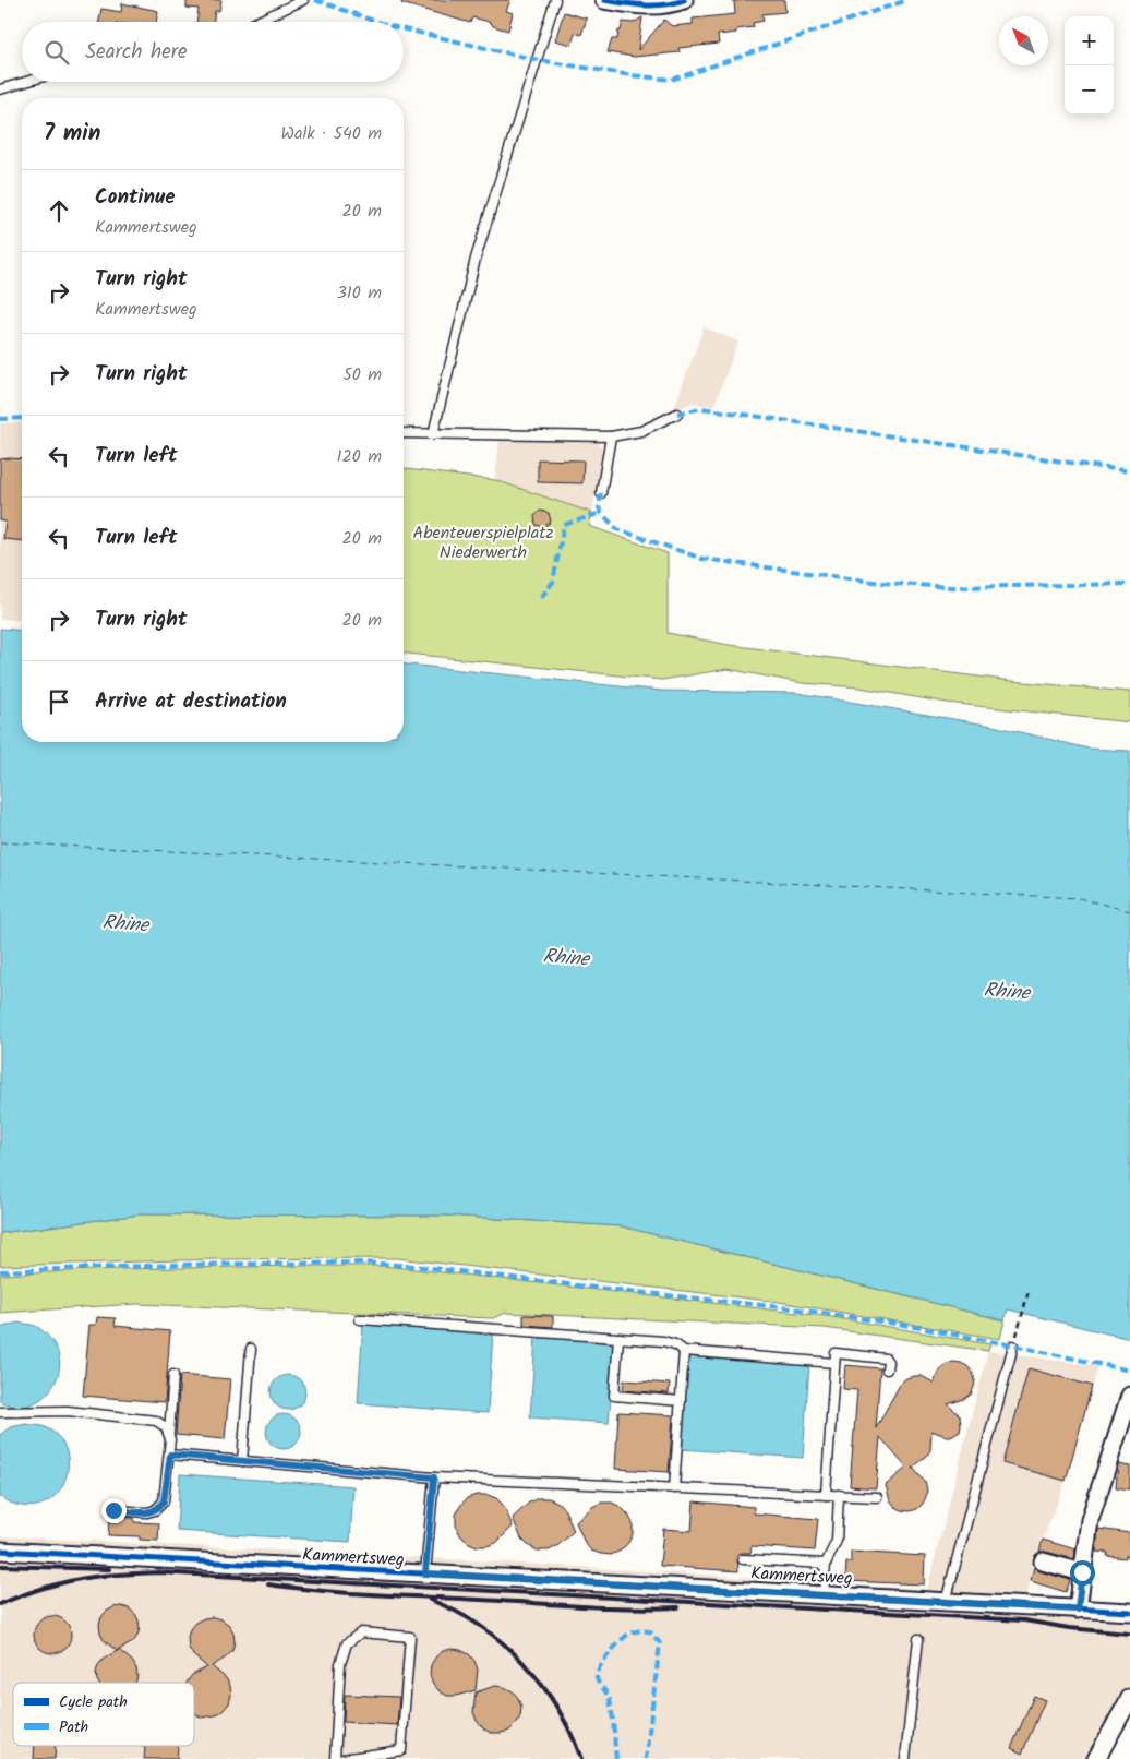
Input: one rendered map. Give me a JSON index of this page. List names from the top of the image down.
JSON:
{
  "streets": {
    "street": ["Kammertsweg"]
  },
  "water": ["Rhine"],
  "parks": ["Abenteuerspielplatz Niederwerth"],
  "legend": ["Cycle path", "Path"],
  "north": "top left",
  "page": {
    "map_buttons": ["+", "−"],
    "search": "Search here",
    "heading": ["7 min", "Walk · 540 m"],
    "list": [
      ["Continue", "Kammertsweg", "20 m"],
      ["Turn right", "Kammertsweg", "310 m"],
      ["Turn right", "50 m"],
      ["Turn left", "120 m"],
      ["Turn left", "20 m"],
      ["Turn right", "20 m"],
      "Arrive at destination"
    ]
  }
}
